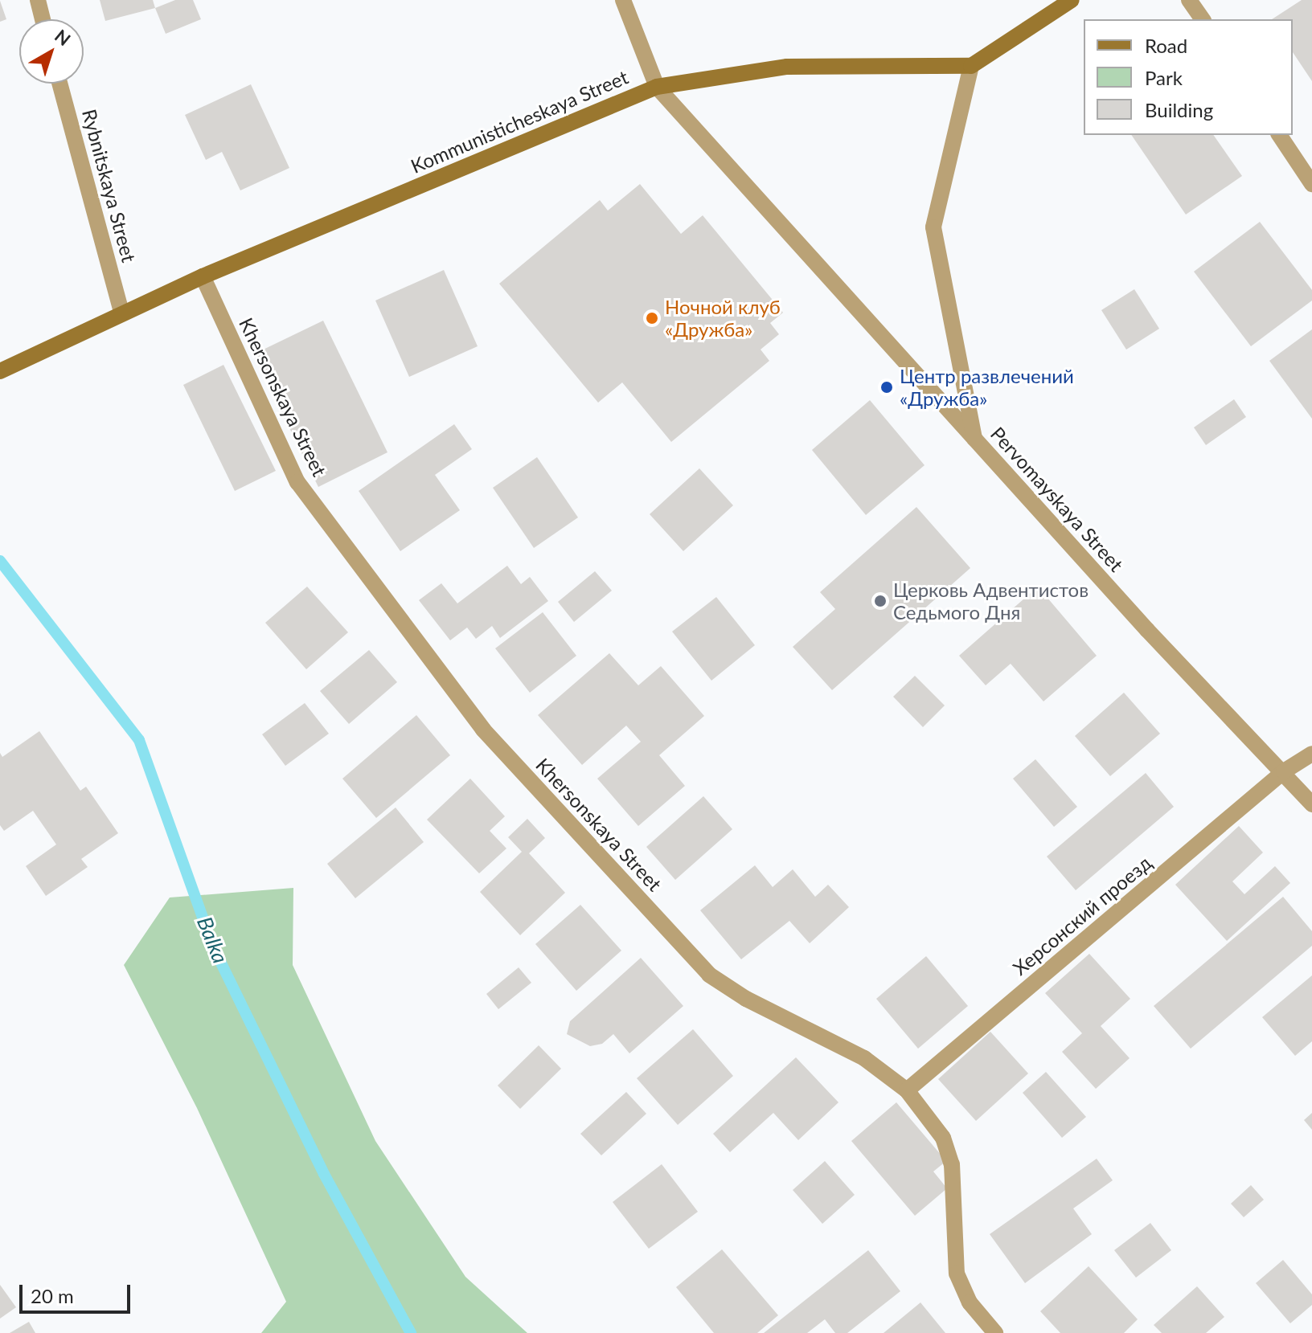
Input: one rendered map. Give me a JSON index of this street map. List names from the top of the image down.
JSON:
{
  "streets": {
    "main road": ["Kommunisticheskaya Street"],
    "street": [
      "Rybnitskaya Street",
      "Khersonskaya Street",
      "Pervomayskaya Street",
      "Херсонский проезд"
    ]
  },
  "crossings": [
    ["Kommunisticheskaya Street", "Rybnitskaya Street"],
    ["Kommunisticheskaya Street", "Khersonskaya Street"],
    ["Kommunisticheskaya Street", "Pervomayskaya Street"],
    ["Khersonskaya Street", "Херсонский проезд"],
    ["Pervomayskaya Street", "Херсонский проезд"]
  ],
  "water": ["Balka"],
  "places": ["Ночной клуб «Дружба»", "Центр развлечений «Дружба»", "Церковь Адвентистов Седьмого Дня"],
  "legend": ["Road", "Park", "Building"],
  "scale_bar": "20 m",
  "north": "top right"
}
